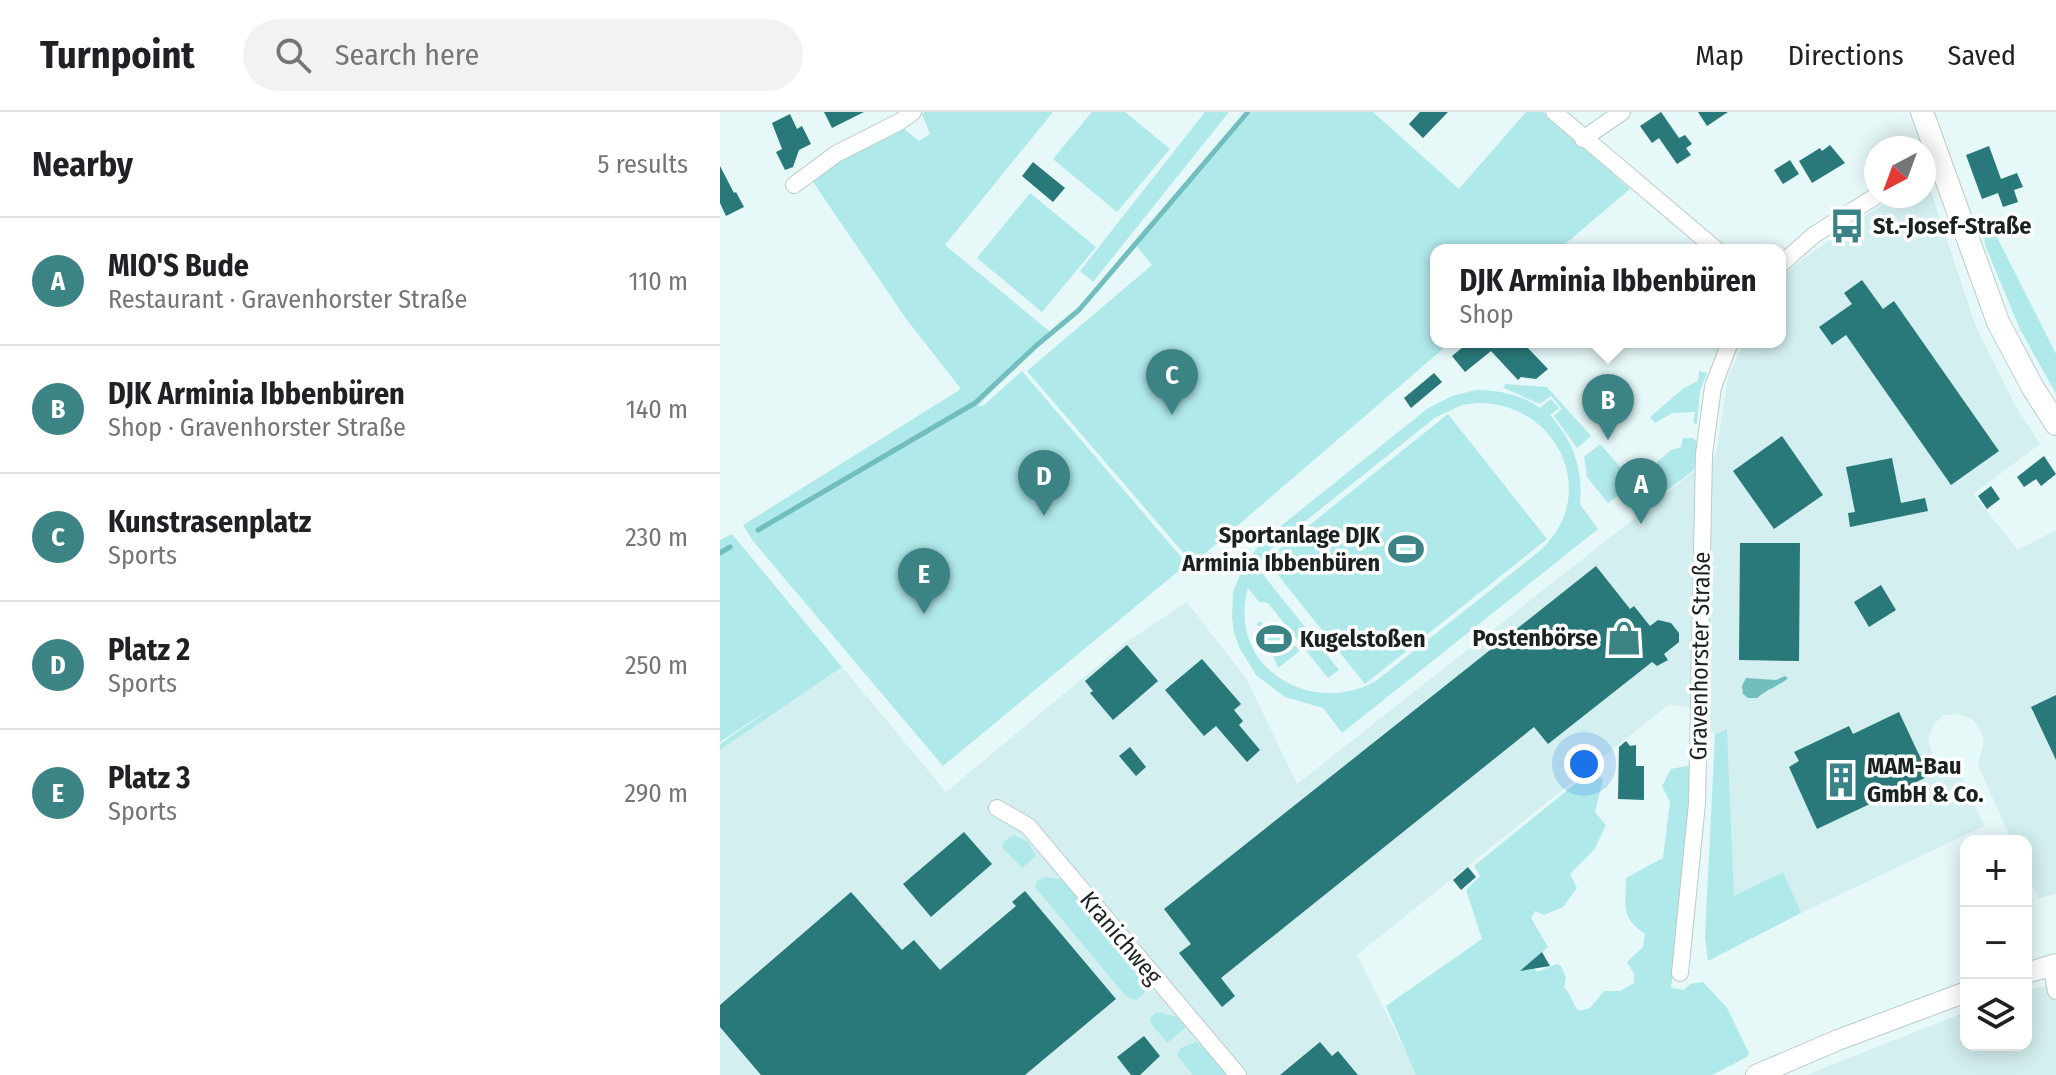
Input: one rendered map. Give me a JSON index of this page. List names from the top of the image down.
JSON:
{
  "streets": {
    "street": ["Gravenhorster Straße", "Kranichweg"]
  },
  "places": {
    "bus stop": ["St.-Josef-Straße"],
    "sports": ["Sportanlage DJK Arminia Ibbenbüren", "Kugelstoßen"],
    "shop": ["Postenbörse"],
    "building": ["MAM-Bau GmbH & Co."]
  },
  "north": "bottom left",
  "page": {
    "header": "Turnpoint",
    "search": "Search here",
    "nav": ["Map", "Directions", "Saved"],
    "heading": ["Nearby", "5 results"],
    "list": [
      {
        "mark": "A",
        "name": "MIO'S Bude",
        "note": "Restaurant · Gravenhorster Straße",
        "value": "110 m"
      },
      {
        "mark": "B",
        "name": "DJK Arminia Ibbenbüren",
        "note": "Shop · Gravenhorster Straße",
        "value": "140 m"
      },
      {
        "mark": "C",
        "name": "Kunstrasenplatz",
        "note": "Sports",
        "value": "230 m"
      },
      {
        "mark": "D",
        "name": "Platz 2",
        "note": "Sports",
        "value": "250 m"
      },
      {
        "mark": "E",
        "name": "Platz 3",
        "note": "Sports",
        "value": "290 m"
      }
    ],
    "popup": ["DJK Arminia Ibbenbüren", "Shop"],
    "pins": [
      "C",
      "B",
      "D",
      "A",
      "E"
    ],
    "map_buttons": ["+", "−"]
  }
}
